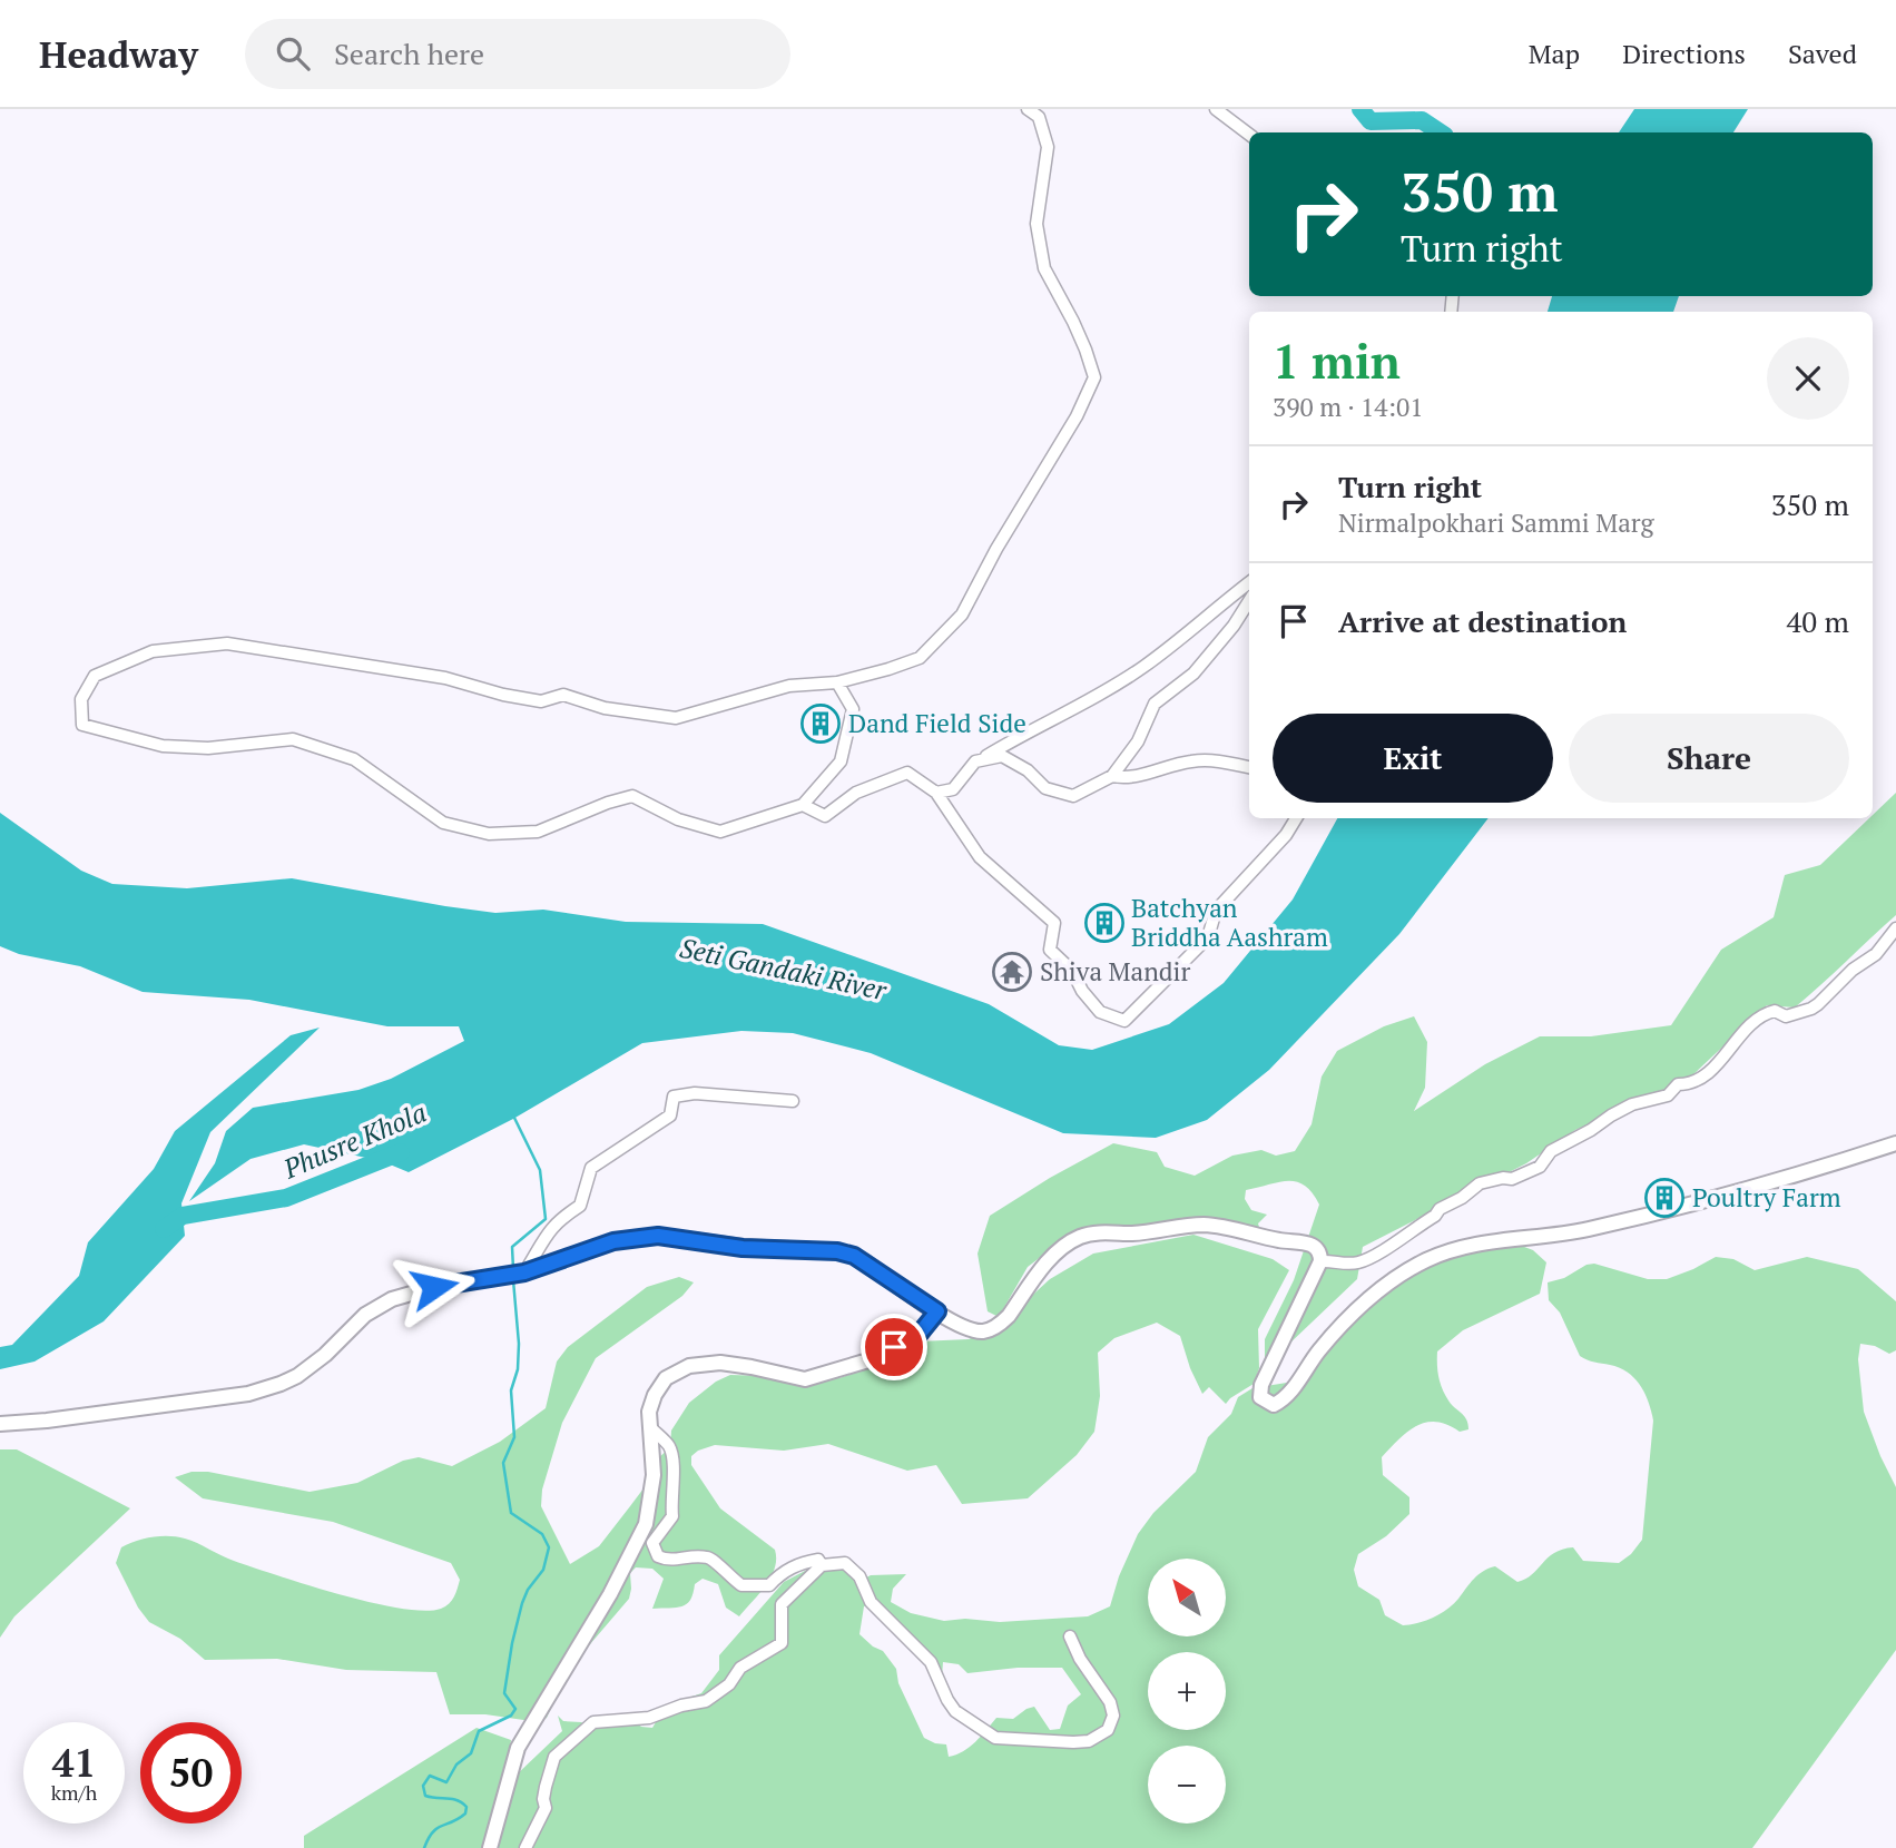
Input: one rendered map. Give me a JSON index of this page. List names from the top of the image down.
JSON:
{
  "water": ["Seti Gandaki River", "Phusre Khola"],
  "places": {
    "building": ["Dand Field Side", "Batchyan Briddha Aashram", "Poultry Farm"],
    "temple": ["Shiva Mandir"]
  },
  "north": "top left",
  "page": {
    "header": "Headway",
    "search": "Search here",
    "nav": ["Map", "Directions", "Saved"],
    "turn": ["350 m", "Turn right"],
    "heading": ["1 min", "390 m · 14:01"],
    "list": [
      {
        "name": "Turn right",
        "note": "Nirmalpokhari Sammi Marg",
        "value": "350 m"
      },
      {
        "name": "Arrive at destination",
        "value": "40 m"
      }
    ],
    "buttons": ["Exit", "Share"],
    "map_buttons": ["+", "−"],
    "speed": "41 km/h",
    "limit": "50"
  }
}
